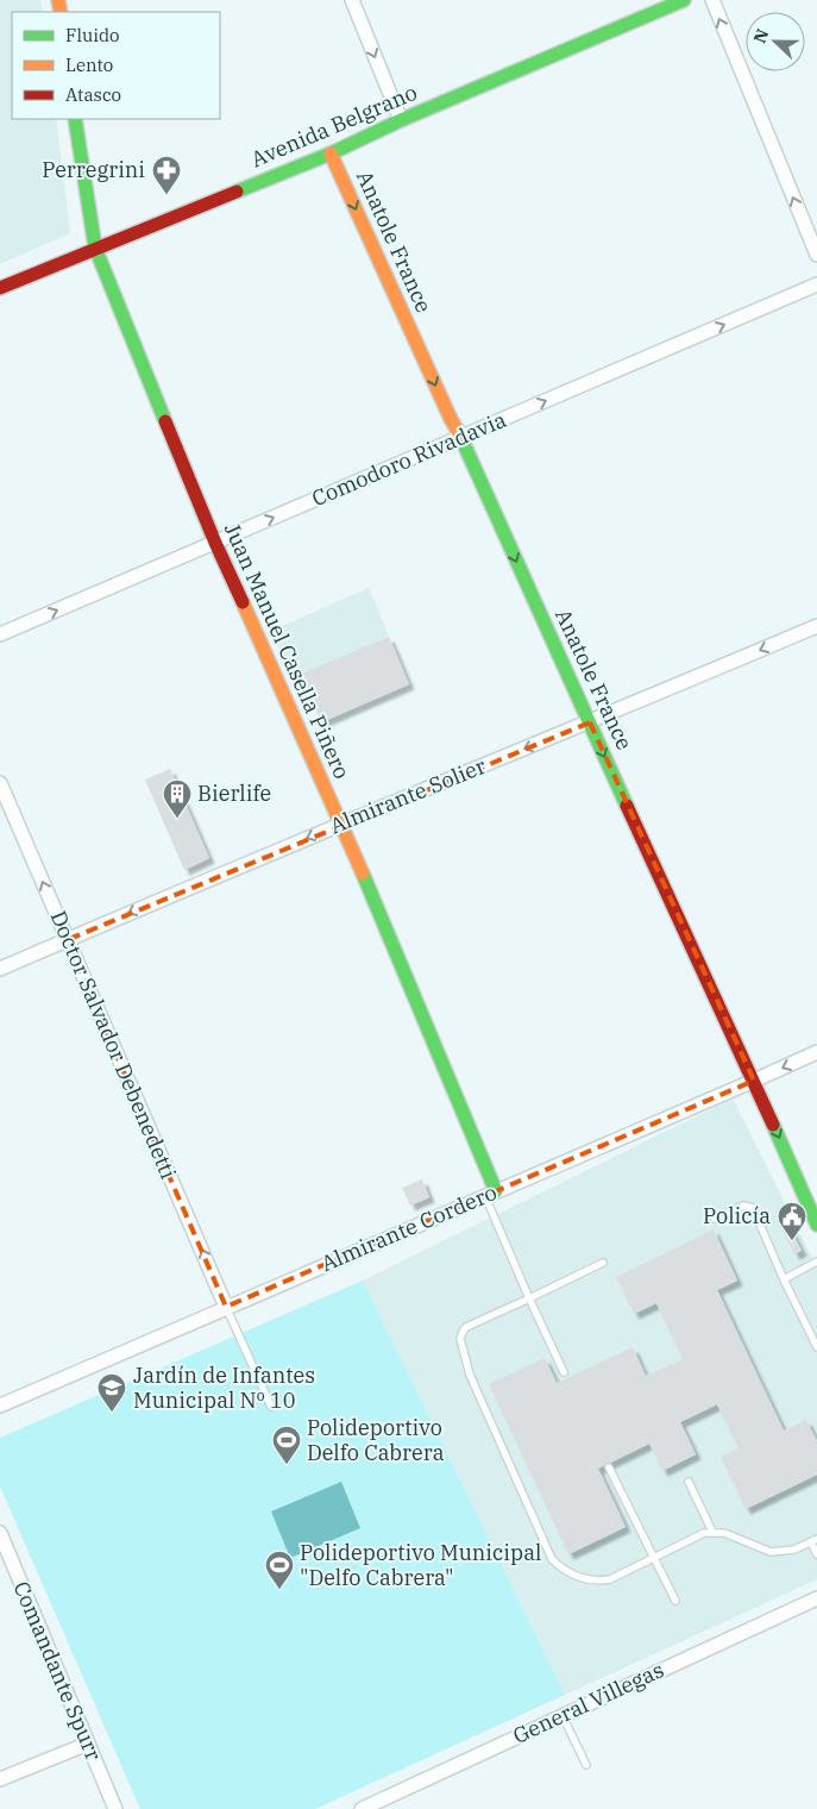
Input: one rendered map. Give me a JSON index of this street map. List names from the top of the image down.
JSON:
{
  "streets": {
    "street": [
      "Avenida Belgrano",
      "Anatole France",
      "Comodoro Rivadavia",
      "Juan Manuel Casella Piñero",
      "Almirante Solier",
      "Doctor Salvador Debenedetti",
      "Almirante Cordero",
      "Comandante Spurr",
      "General Villegas"
    ]
  },
  "crossings": [
    ["Avenida Belgrano", "Anatole France"],
    ["Avenida Belgrano", "Juan Manuel Casella Piñero"],
    ["Anatole France", "Comodoro Rivadavia"],
    ["Anatole France", "Almirante Solier"],
    ["Anatole France", "Almirante Cordero"],
    ["Comodoro Rivadavia", "Juan Manuel Casella Piñero"],
    ["Juan Manuel Casella Piñero", "Almirante Solier"],
    ["Juan Manuel Casella Piñero", "Almirante Cordero"],
    ["Almirante Solier", "Doctor Salvador Debenedetti"],
    ["Doctor Salvador Debenedetti", "Almirante Cordero"]
  ],
  "one_way": [
    "Anatole France",
    "Comodoro Rivadavia",
    "Almirante Solier",
    "Doctor Salvador Debenedetti"
  ],
  "places": {
    "pharmacy": ["Perregrini"],
    "building": ["Bierlife"],
    "public building": ["Policía"],
    "school or university": ["Jardín de Infantes Municipal Nº 10"],
    "sports": ["Polideportivo Delfo Cabrera", "Polideportivo Municipal \"Delfo Cabrera\""]
  },
  "legend": ["Fluido", "Lento", "Atasco"],
  "north": "left"
}
